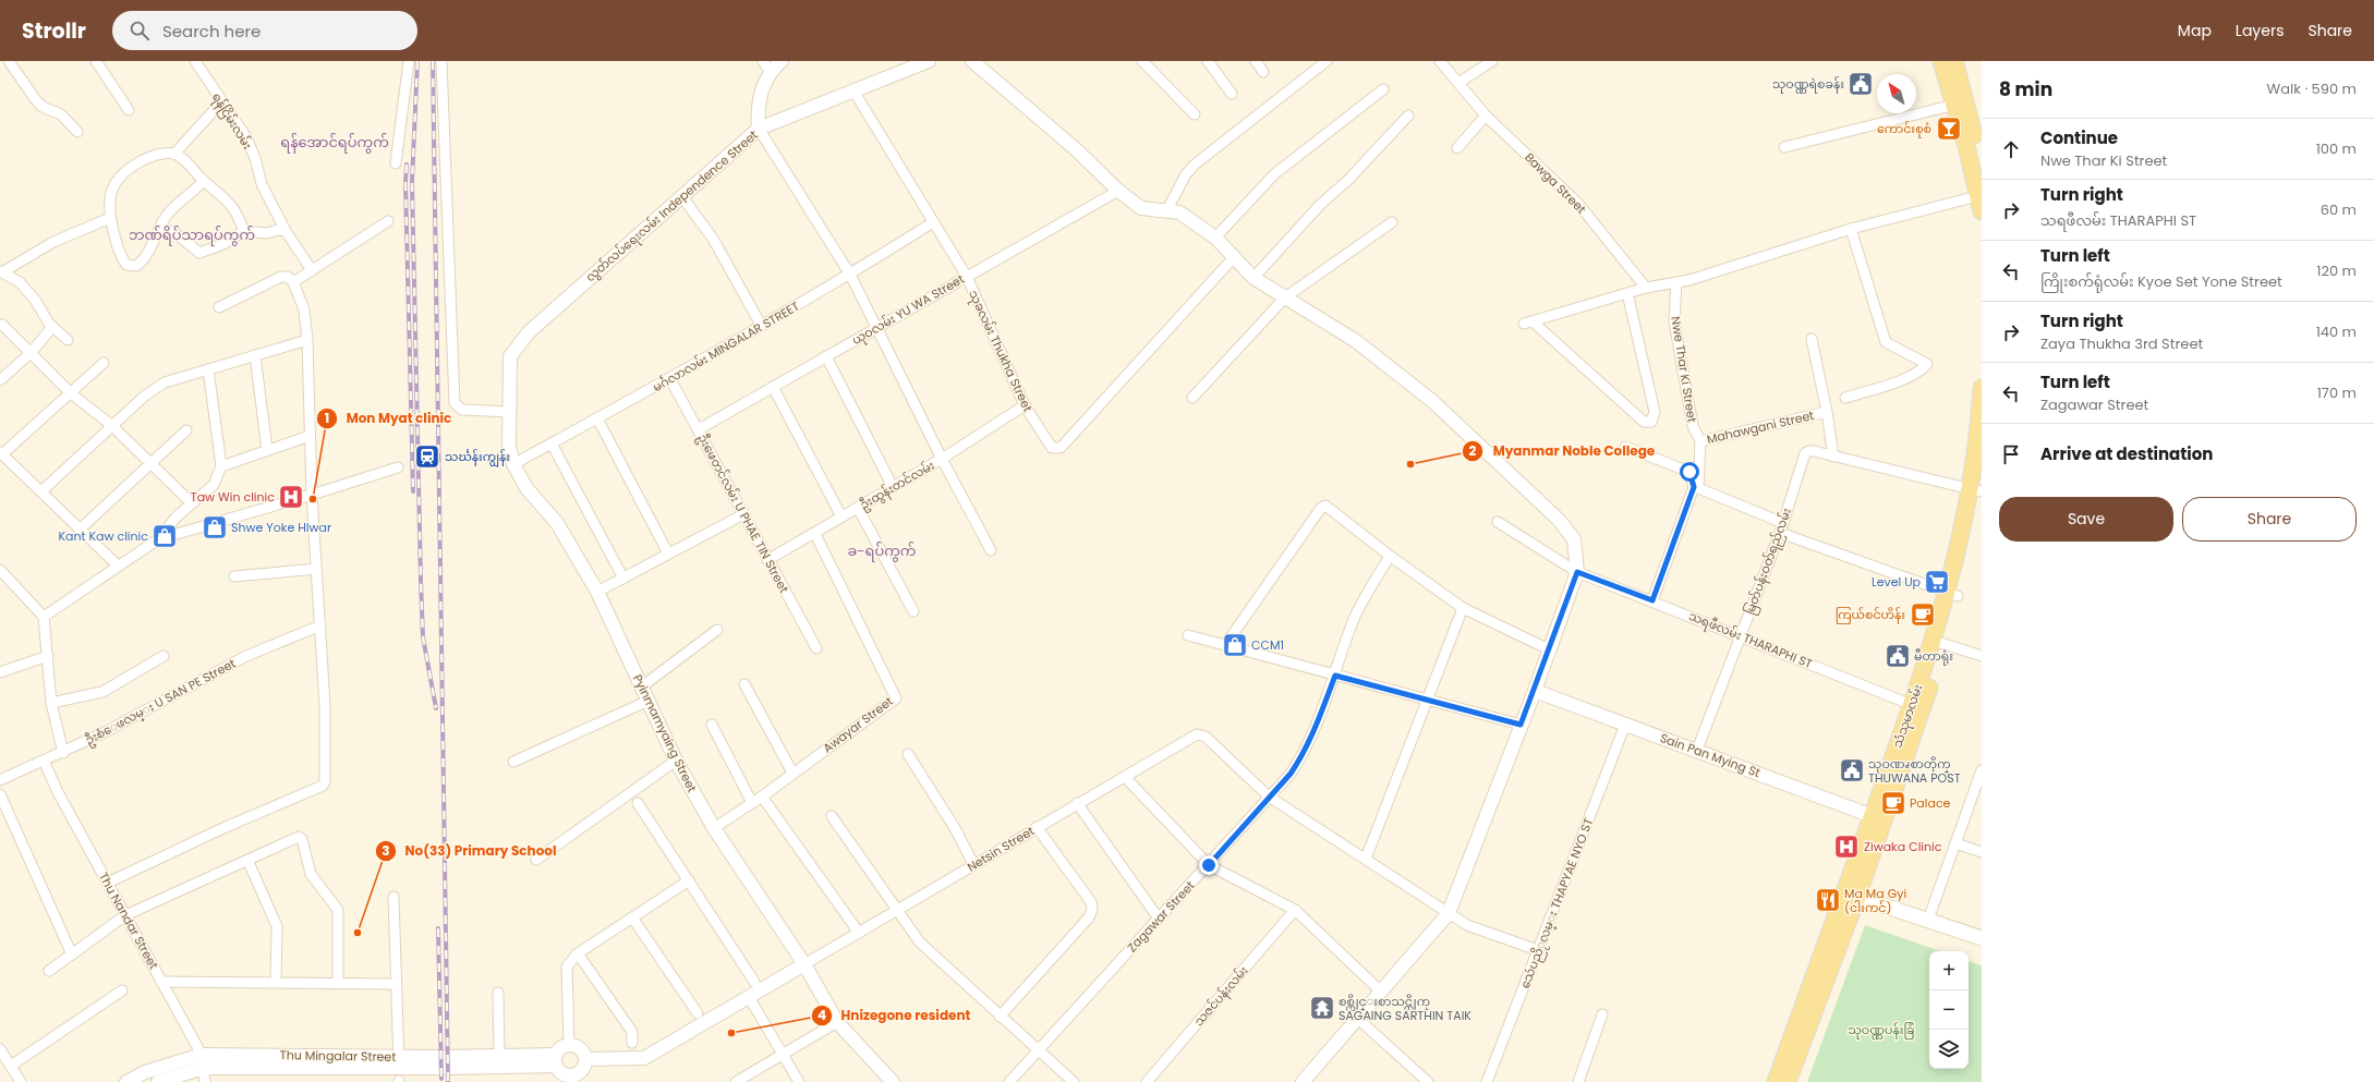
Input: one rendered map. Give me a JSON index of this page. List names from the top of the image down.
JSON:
{
  "streets": {
    "main road": ["သံသုမာလမ်း"],
    "street": [
      "ရန်ငြိမ်းလမ်း",
      "Bawga Street",
      "လွတ်လပ်ရေးလမ်း Independence Street",
      "ယုဝလမ်း YU WA Street",
      "မင်္ဂလာလမ်း MINGALAR STREET",
      "သုခလမ်း Thukha Street",
      "Nwe Thar Ki Street",
      "Mahawgani Street",
      "ဦးထွန်းတင်လမ်း",
      "ဦးဖေတင်လမ်း U PHAE TIN Street",
      "မြတ်ပန်းဝတ်ရည်လမ်း",
      "သရဖီလမ်း THARAPHI ST",
      "ဦးစံေဖလမ္း U SAN PE Street",
      "Awayar Street",
      "Pyinmamyaing Street",
      "Sain Pan Mying St",
      "Netsin Street",
      "သေဴပညိႂလမ္း THAPYAE NYO ST",
      "Zagawar Street",
      "Thu Nandar Street",
      "သဇင်ပန်းလမ်း",
      "Thu Mingalar Street"
    ]
  },
  "crossings": [
    ["လွတ်လပ်ရေးလမ်း Independence Street", "သုခလမ်း Thukha Street"],
    ["လွတ်လပ်ရေးလမ်း Independence Street", "Pyinmamyaing Street"],
    ["ယုဝလမ်း YU WA Street", "သုခလမ်း Thukha Street"],
    ["ယုဝလမ်း YU WA Street", "ဦးဖေတင်လမ်း U PHAE TIN Street"],
    ["မင်္ဂလာလမ်း MINGALAR STREET", "သုခလမ်း Thukha Street"],
    ["မင်္ဂလာလမ်း MINGALAR STREET", "ဦးဖေတင်လမ်း U PHAE TIN Street"],
    ["မင်္ဂလာလမ်း MINGALAR STREET", "Pyinmamyaing Street"],
    ["သုခလမ်း Thukha Street", "ဦးထွန်းတင်လမ်း"],
    ["Nwe Thar Ki Street", "Mahawgani Street"],
    ["Nwe Thar Ki Street", "သရဖီလမ်း THARAPHI ST"],
    ["Mahawgani Street", "မြတ်ပန်းဝတ်ရည်လမ်း"],
    ["ဦးထွန်းတင်လမ်း", "ဦးဖေတင်လမ်း U PHAE TIN Street"],
    ["ဦးထွန်းတင်လမ်း", "Awayar Street"],
    ["မြတ်ပန်းဝတ်ရည်လမ်း", "သရဖီလမ်း THARAPHI ST"],
    ["မြတ်ပန်းဝတ်ရည်လမ်း", "Sain Pan Mying St"],
    ["သရဖီလမ်း THARAPHI ST", "သံသုမာလမ်း"],
    ["ဦးစံေဖလမ္း U SAN PE Street", "Thu Nandar Street"],
    ["သံသုမာလမ်း", "Sain Pan Mying St"],
    ["Awayar Street", "Pyinmamyaing Street"],
    ["Pyinmamyaing Street", "Netsin Street"],
    ["Sain Pan Mying St", "သေဴပညိႂလမ္း THAPYAE NYO ST"],
    ["Netsin Street", "Zagawar Street"],
    ["Thu Nandar Street", "Thu Mingalar Street"]
  ],
  "districts": ["ရန်အောင်ရပ်ကွက်", "ဘဏ်ရိပ်သာရပ်ကွက်", "ခ-ရပ်ကွက်"],
  "parks": ["သုဝဏ္ဏပန်းခြံ"],
  "places": {
    "public building": ["သုဝဏ္ဏရဲစခန်း", "မီတာရုံး", "သုဝဏၧစာတိုက္ THUWANA POST"],
    "bar": ["ကောင်းစုစံ"],
    "station": ["သင်္ဃန်းကျွန်း"],
    "other": [
      "Myanmar Noble College",
      "Mon Myat clinic",
      "No(33) Primary School",
      "Hnizegone resident"
    ],
    "hospital": ["Taw Win clinic", "Ziwaka Clinic"],
    "shop": ["Shwe Yoke Hlwar", "Kant Kaw clinic", "CCM1"],
    "supermarket": ["Level Up"],
    "cafe": ["ကြယ်စင်ဟိန်း", "Palace"],
    "restaurant": ["Ma Ma Gyi (ငါးကင်)"],
    "temple": ["စစ္ကိုင္းစာသင္တိုက္ SAGAING SARTHIN TAIK"]
  },
  "north": "top left",
  "page": {
    "header": "Strollr",
    "search": "Search here",
    "nav": ["Map", "Layers", "Share"],
    "heading": ["8 min", "Walk · 590 m"],
    "list": [
      ["Continue", "Nwe Thar Ki Street", "100 m"],
      ["Turn right", "သရဖီလမ်း THARAPHI ST", "60 m"],
      ["Turn left", "ကြိုးစက်ရုံလမ်း Kyoe Set Yone Street", "120 m"],
      ["Turn right", "Zaya Thukha 3rd Street", "140 m"],
      ["Turn left", "Zagawar Street", "170 m"],
      "Arrive at destination"
    ],
    "buttons": ["Save", "Share"],
    "map_buttons": ["+", "−"]
  }
}
